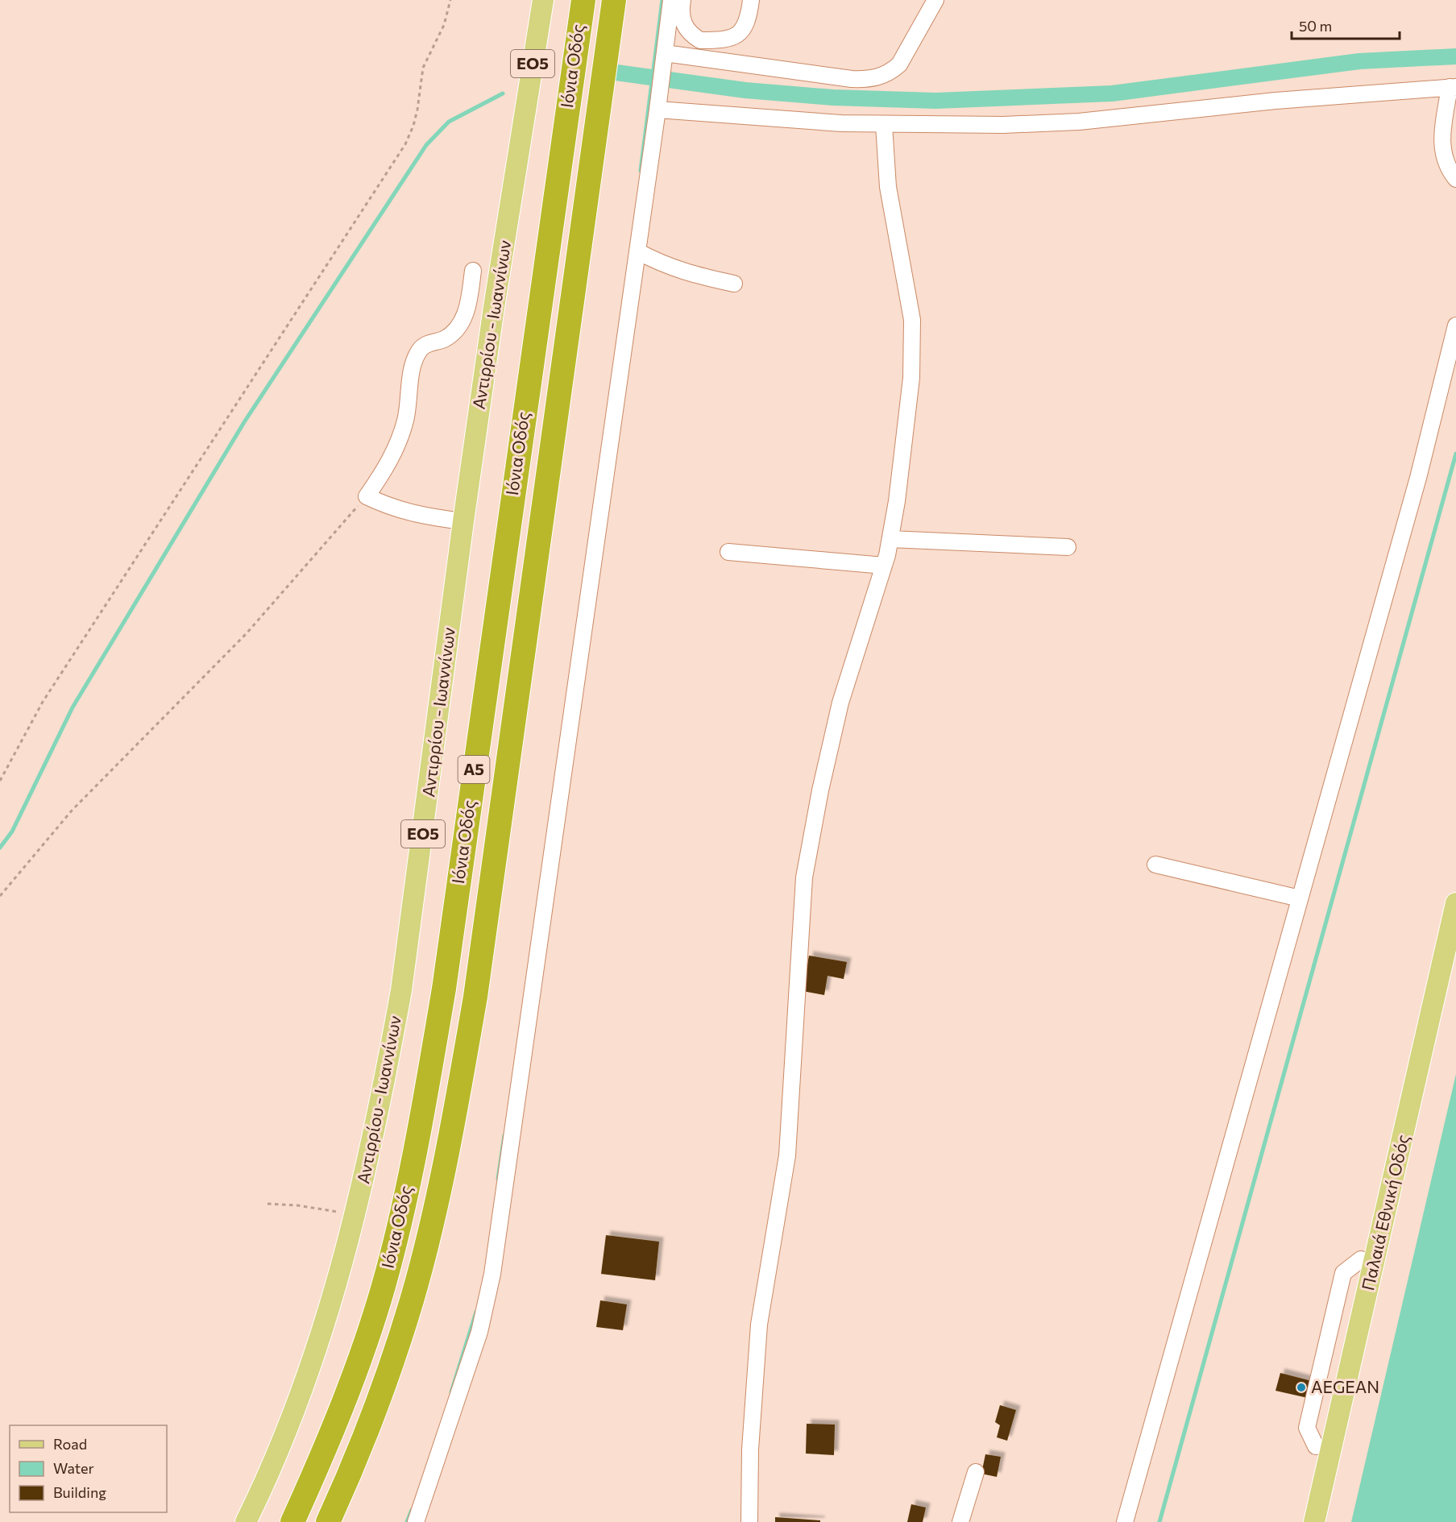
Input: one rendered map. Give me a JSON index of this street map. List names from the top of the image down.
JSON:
{
  "streets": {
    "highway": ["Ιόνια Οδός", "Α5"],
    "main road": ["ΕΟ5", "Αντιρρίου - Ιωαννίνων", "Παλαιά Εθνική Οδός"]
  },
  "places": ["AEGEAN"],
  "legend": ["Road", "Water", "Building"],
  "scale_bar": "50 m"
}
